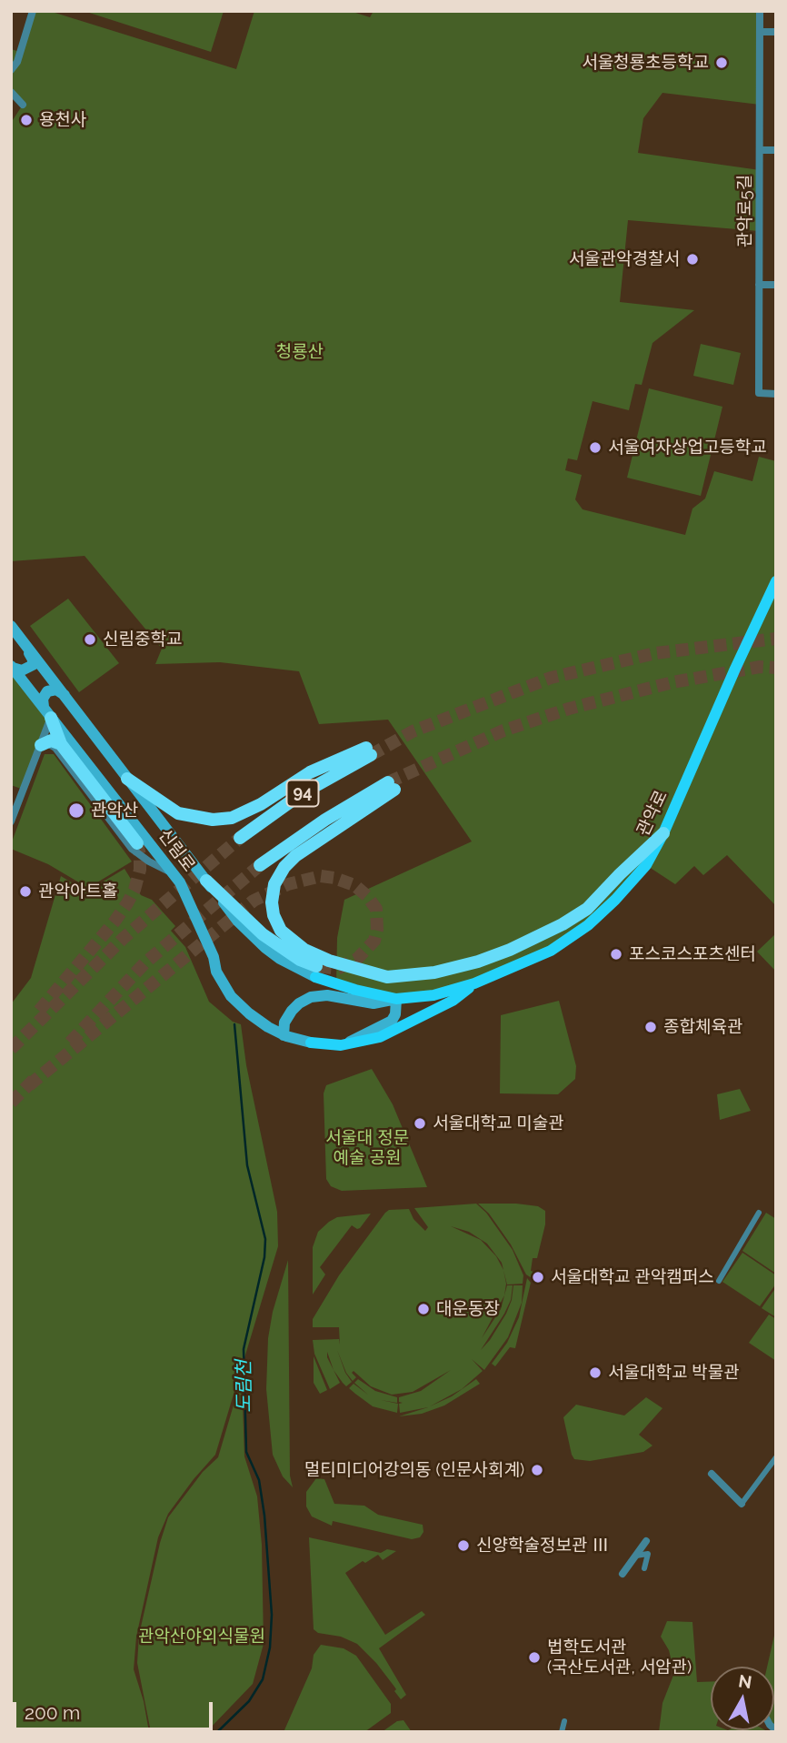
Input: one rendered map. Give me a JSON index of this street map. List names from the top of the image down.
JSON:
{
  "streets": {
    "highway": ["94"],
    "main road": ["관악로", "신림로"],
    "street": ["관악로5길"]
  },
  "crossings": [
    ["94", "관악로"],
    ["94", "신림로"],
    ["관악로", "신림로"]
  ],
  "water": ["도림천"],
  "parks": ["청룡산", "서울대 정문 예술 공원", "관악산야외식물원"],
  "places": [
    "서울청룡초등학교",
    "용천사",
    "서울관악경찰서",
    "서울여자상업고등학교",
    "신림중학교",
    "관악산",
    "관악아트홀",
    "포스코스포츠센터",
    "종합체육관",
    "서울대학교 미술관",
    "서울대학교 관악캠퍼스",
    "대운동장",
    "서울대학교 박물관",
    "멀티미디어강의동 (인문사회계)",
    "신양학술정보관 Ⅲ",
    "법학도서관 (국산도서관, 서암관)"
  ],
  "scale_bar": "200 m",
  "north": "top"
}
